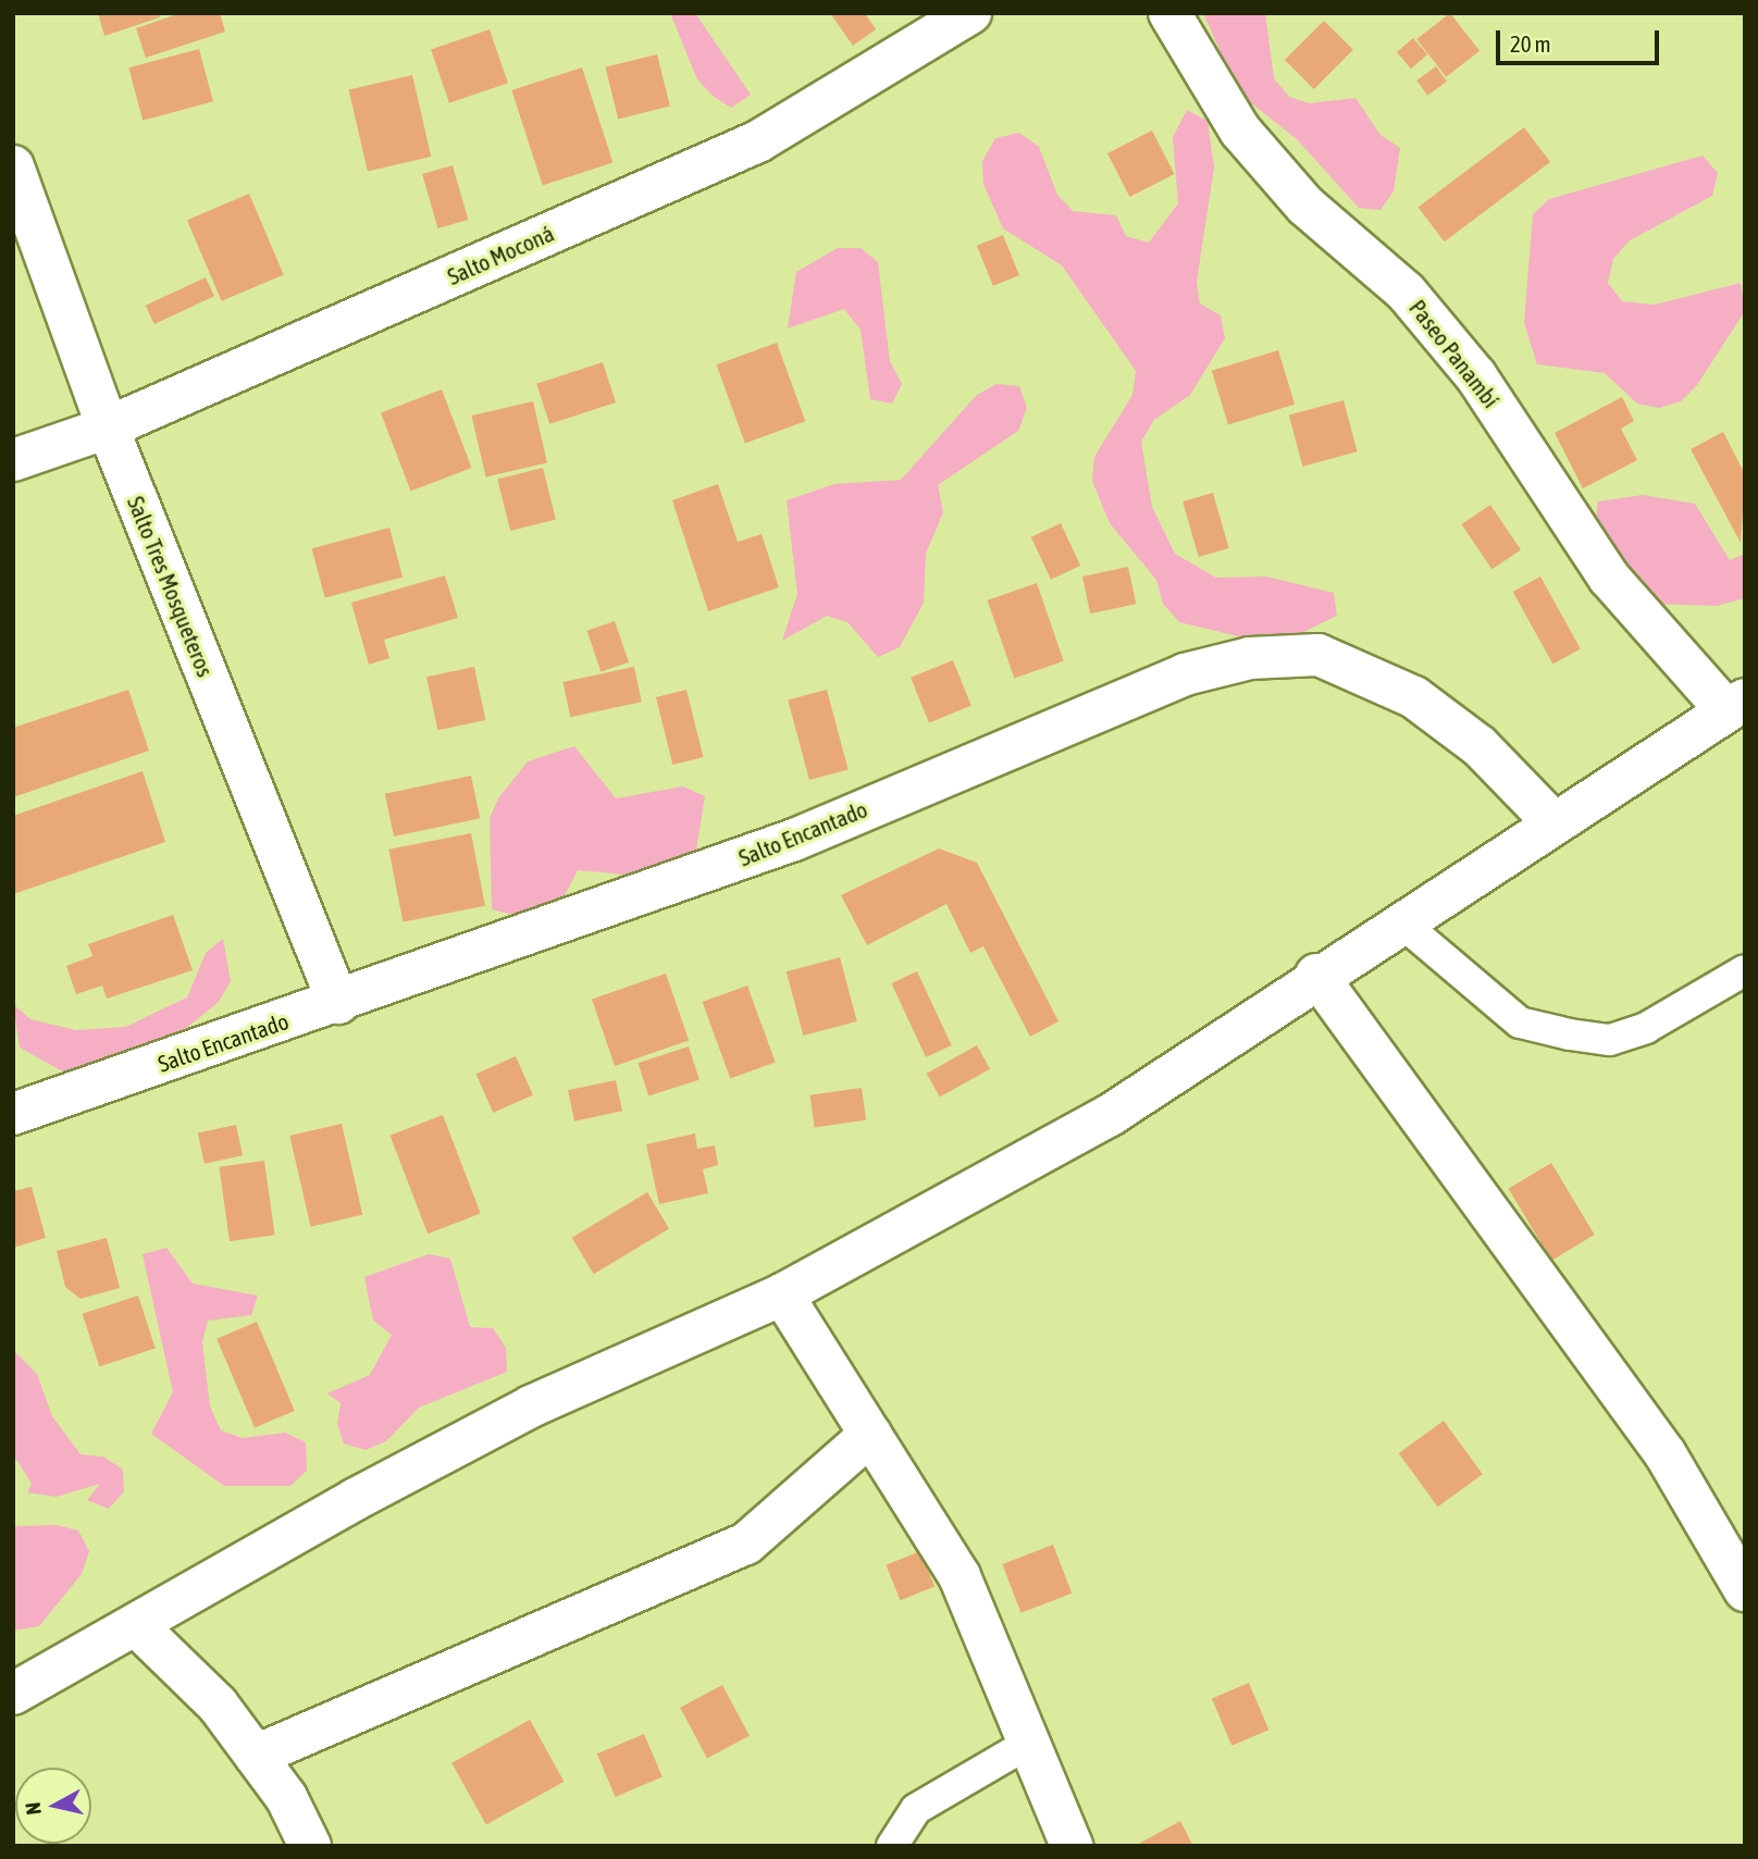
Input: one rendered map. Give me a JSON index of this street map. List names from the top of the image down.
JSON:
{
  "streets": {
    "street": [
      "Salto Moconá",
      "Paseo Panambí",
      "Salto Tres Mosqueteros",
      "Salto Encantado"
    ]
  },
  "crossings": [
    ["Salto Moconá", "Salto Tres Mosqueteros"],
    ["Salto Tres Mosqueteros", "Salto Encantado"]
  ],
  "scale_bar": "20 m",
  "north": "left"
}
